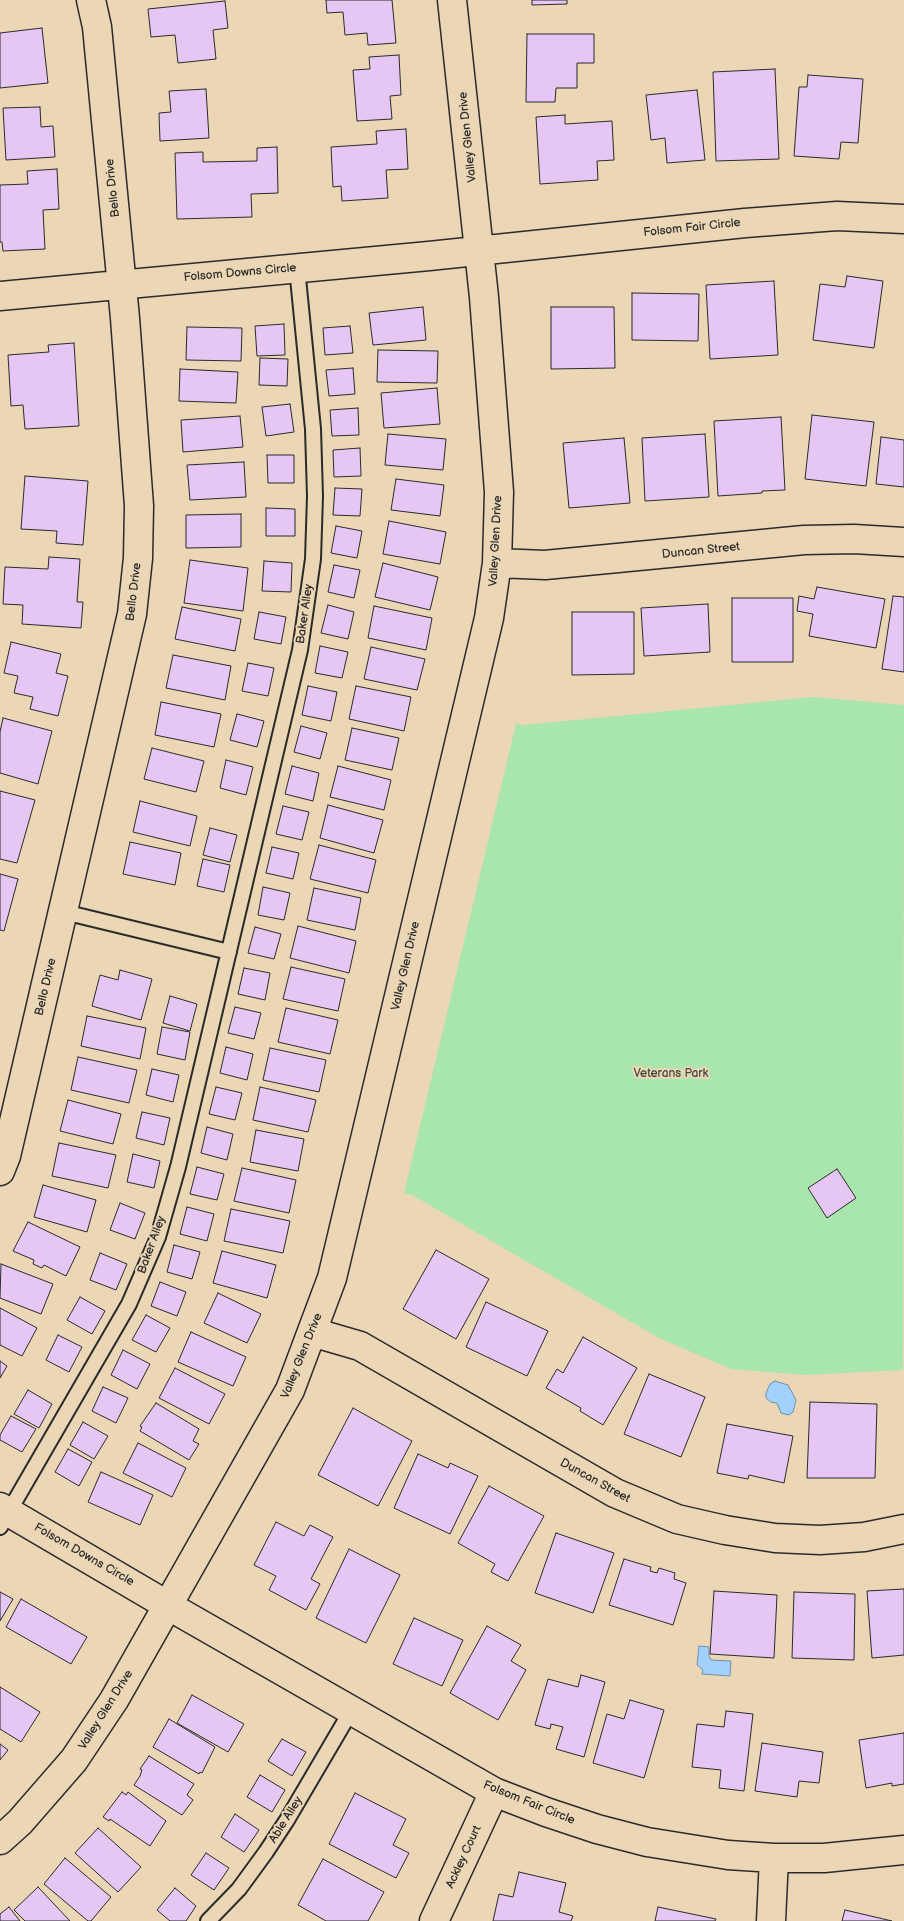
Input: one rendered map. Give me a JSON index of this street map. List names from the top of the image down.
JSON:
{
  "streets": {
    "street": [
      "Valley Glen Drive",
      "Bello Drive",
      "Folsom Fair Circle",
      "Folsom Downs Circle",
      "Duncan Street",
      "Ackley Court"
    ],
    "lane": ["Baker Alley", "Able Alley"]
  },
  "crossings": [
    ["Valley Glen Drive", "Folsom Fair Circle"],
    ["Valley Glen Drive", "Folsom Downs Circle"],
    ["Valley Glen Drive", "Duncan Street"],
    ["Bello Drive", "Folsom Downs Circle"],
    ["Folsom Fair Circle", "Folsom Downs Circle"],
    ["Folsom Fair Circle", "Able Alley"],
    ["Folsom Fair Circle", "Ackley Court"],
    ["Folsom Downs Circle", "Baker Alley"]
  ],
  "parks": ["Veterans Park"]
}
